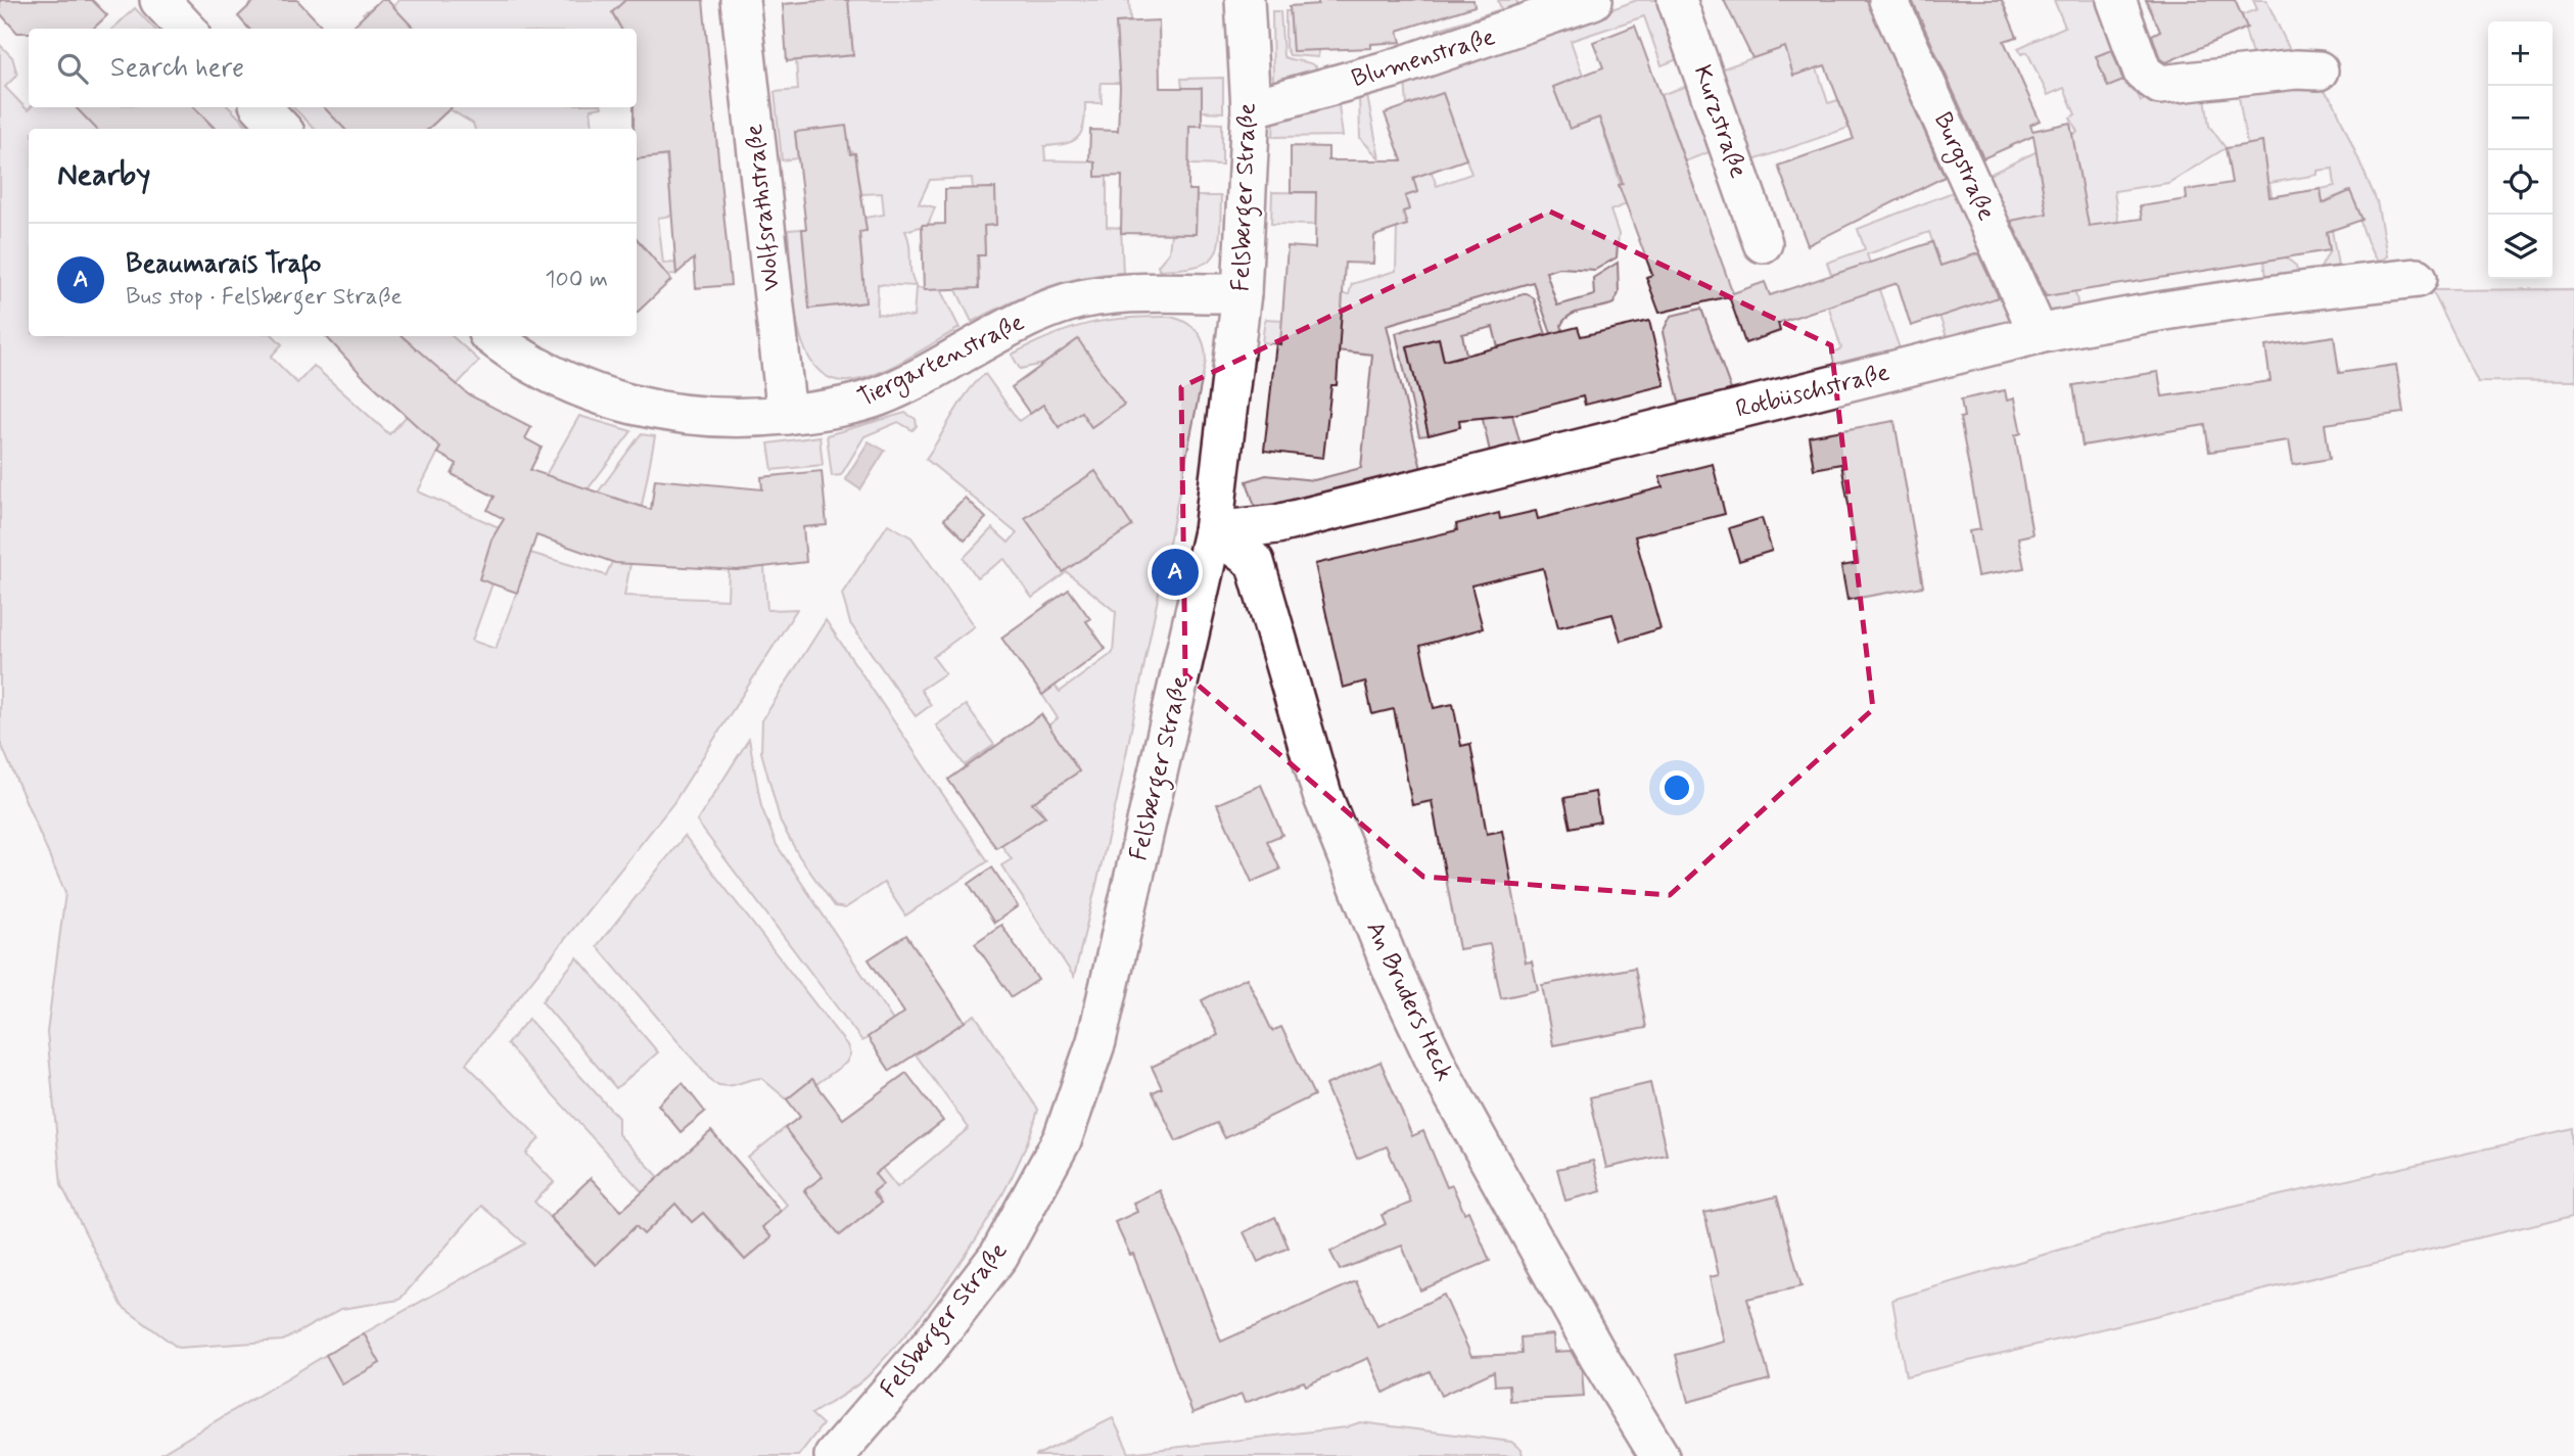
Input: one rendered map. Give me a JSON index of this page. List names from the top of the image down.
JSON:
{
  "streets": {
    "street": [
      "Blumenstraße",
      "Kurzstraße",
      "Burgstraße",
      "Felsberger Straße",
      "Wolfsrathstraße",
      "Tiergartenstraße",
      "Rotbüschstraße",
      "An Bruders Heck"
    ]
  },
  "crossings": [
    ["Blumenstraße", "Felsberger Straße"],
    ["Burgstraße", "Rotbüschstraße"],
    ["Felsberger Straße", "Tiergartenstraße"],
    ["Felsberger Straße", "Rotbüschstraße"],
    ["Felsberger Straße", "An Bruders Heck"],
    ["Wolfsrathstraße", "Tiergartenstraße"],
    ["Rotbüschstraße", "An Bruders Heck"]
  ],
  "page": {
    "map_buttons": ["+", "−"],
    "search": "Search here",
    "heading": "Nearby",
    "list": [
      {
        "mark": "A",
        "name": "Beaumarais Trafo",
        "note": "Bus stop · Felsberger Straße",
        "value": "100 m"
      }
    ],
    "pins": "A"
  }
}
